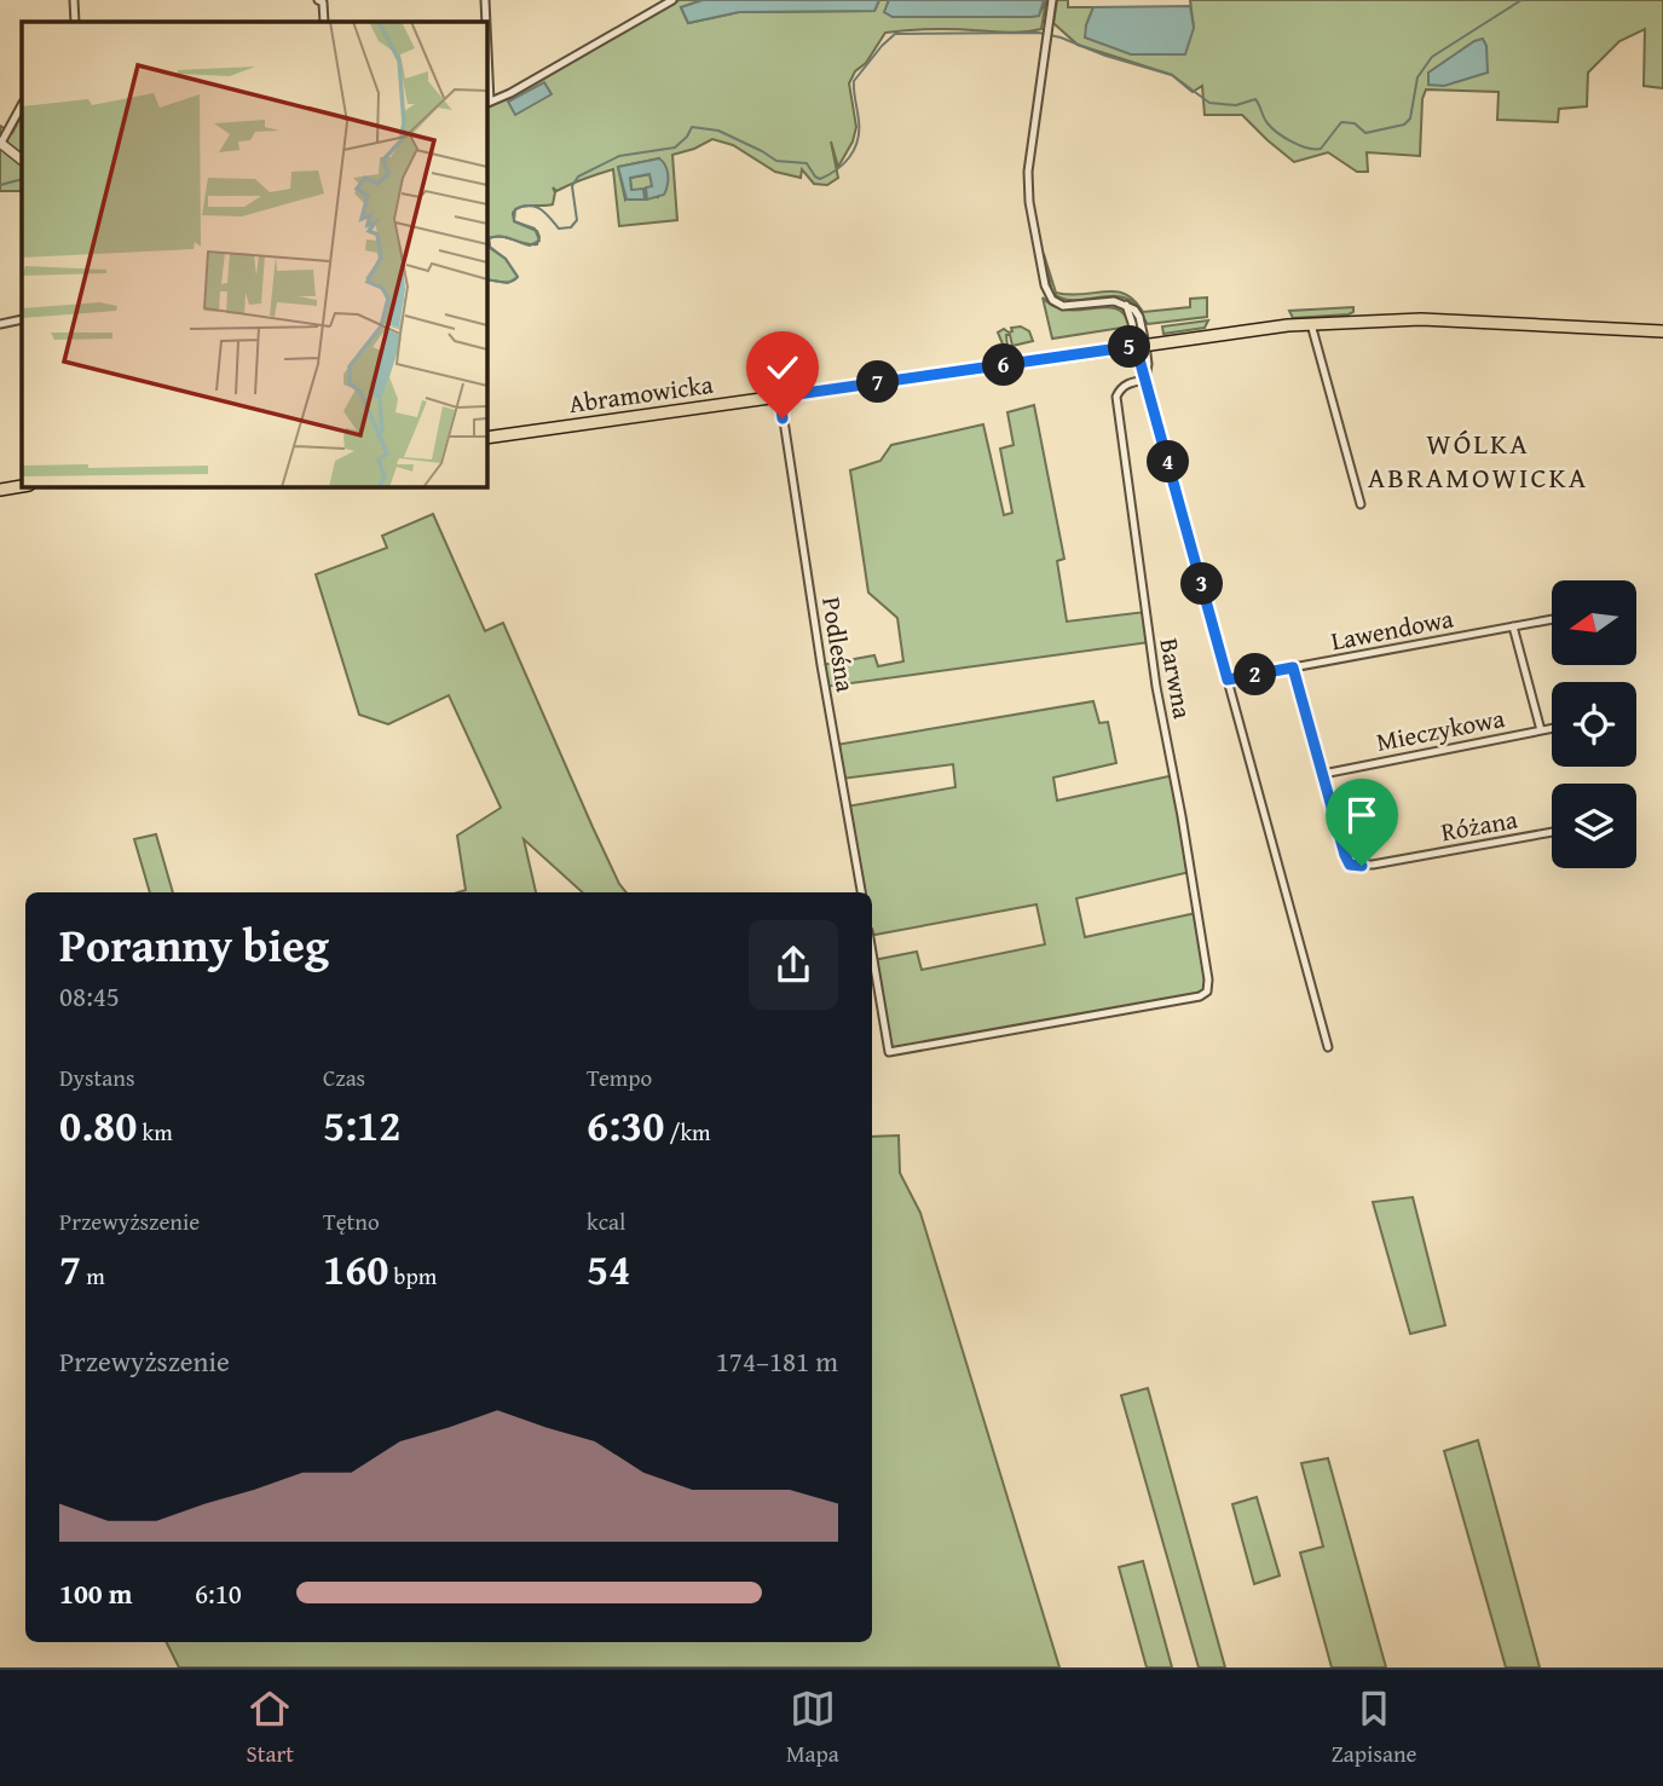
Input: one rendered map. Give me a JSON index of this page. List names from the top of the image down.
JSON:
{
  "streets": {
    "main road": ["Abramowicka"],
    "street": [
      "Lawendowa",
      "Podleśna",
      "Barwna",
      "Mieczykowa",
      "Różana"
    ]
  },
  "crossings": [
    ["Abramowicka", "Podleśna"],
    ["Lawendowa", "Różana"],
    ["Mieczykowa", "Różana"]
  ],
  "districts": ["WÓLKA ABRAMOWICKA"],
  "north": "left",
  "page": {
    "pins": [
      "5",
      "6",
      "7",
      "4",
      "3",
      "2"
    ],
    "heading": ["Poranny bieg", "08:45"],
    "stats": [
      ["Dystans", "0.80 km"],
      ["Czas", "5:12"],
      ["Tempo", "6:30 /km"],
      ["Przewyższenie", "7 m"],
      ["Tętno", "160 bpm"],
      ["kcal", "54"]
    ],
    "chart": ["Przewyższenie", "174–181 m"],
    "list": [
      {
        "name": "100 m",
        "note": "6:10"
      }
    ],
    "tabs": ["Start", "Mapa", "Zapisane"]
  }
}
